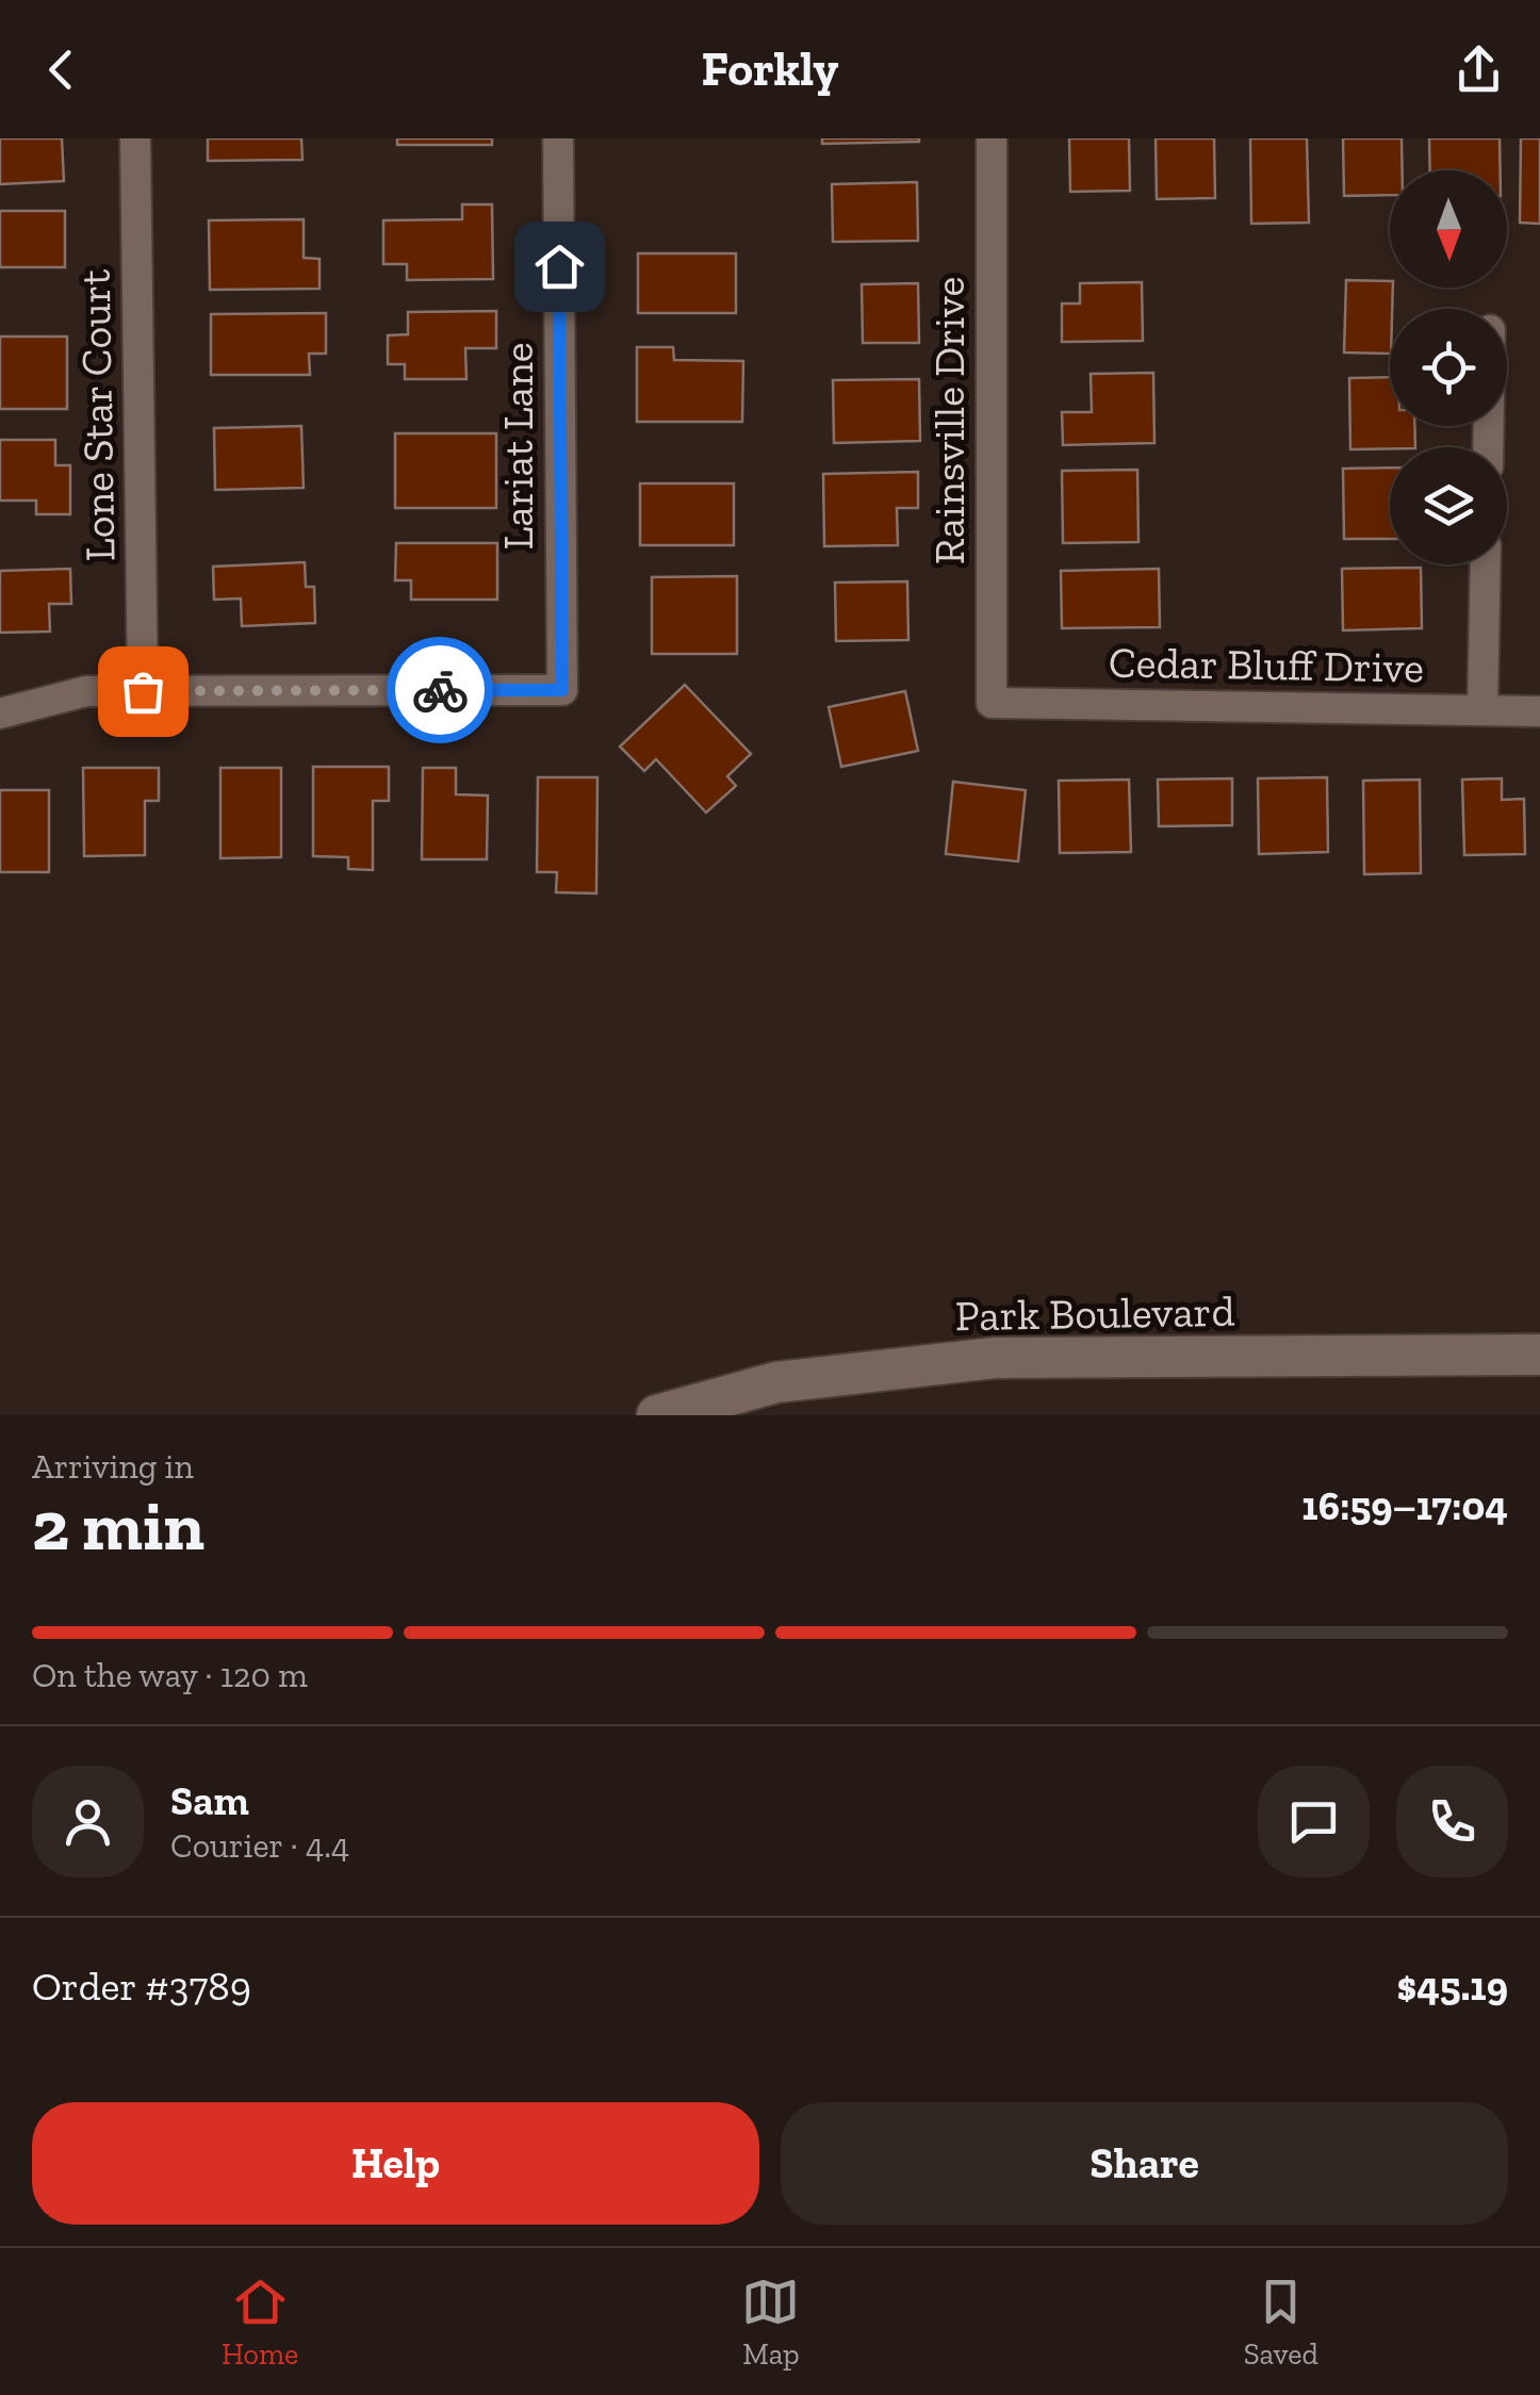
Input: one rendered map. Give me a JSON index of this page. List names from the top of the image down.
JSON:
{
  "streets": {
    "main road": ["Park Boulevard"],
    "street": [
      "Lone Star Court",
      "Rainsville Drive",
      "Lariat Lane",
      "Cedar Bluff Drive"
    ]
  },
  "crossings": [
    ["Lone Star Court", "Lariat Lane"],
    ["Rainsville Drive", "Cedar Bluff Drive"]
  ],
  "north": "bottom",
  "page": {
    "header": "Forkly",
    "heading": ["2 min", "Arriving in", "16:59–17:04"],
    "panel": [
      "Sam",
      "Courier · 4.4",
      "Order #3789",
      "$45.19"
    ],
    "bar": "On the way · 120 m",
    "buttons": ["Help", "Share"],
    "tabs": ["Home", "Map", "Saved"]
  }
}
